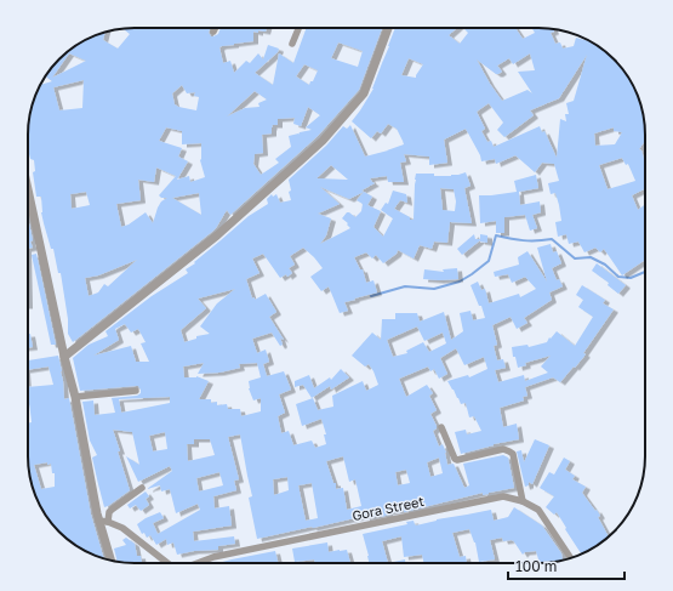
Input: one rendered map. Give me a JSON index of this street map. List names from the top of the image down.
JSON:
{
  "streets": {
    "street": ["Gora Street"]
  },
  "scale_bar": "100 m"
}
